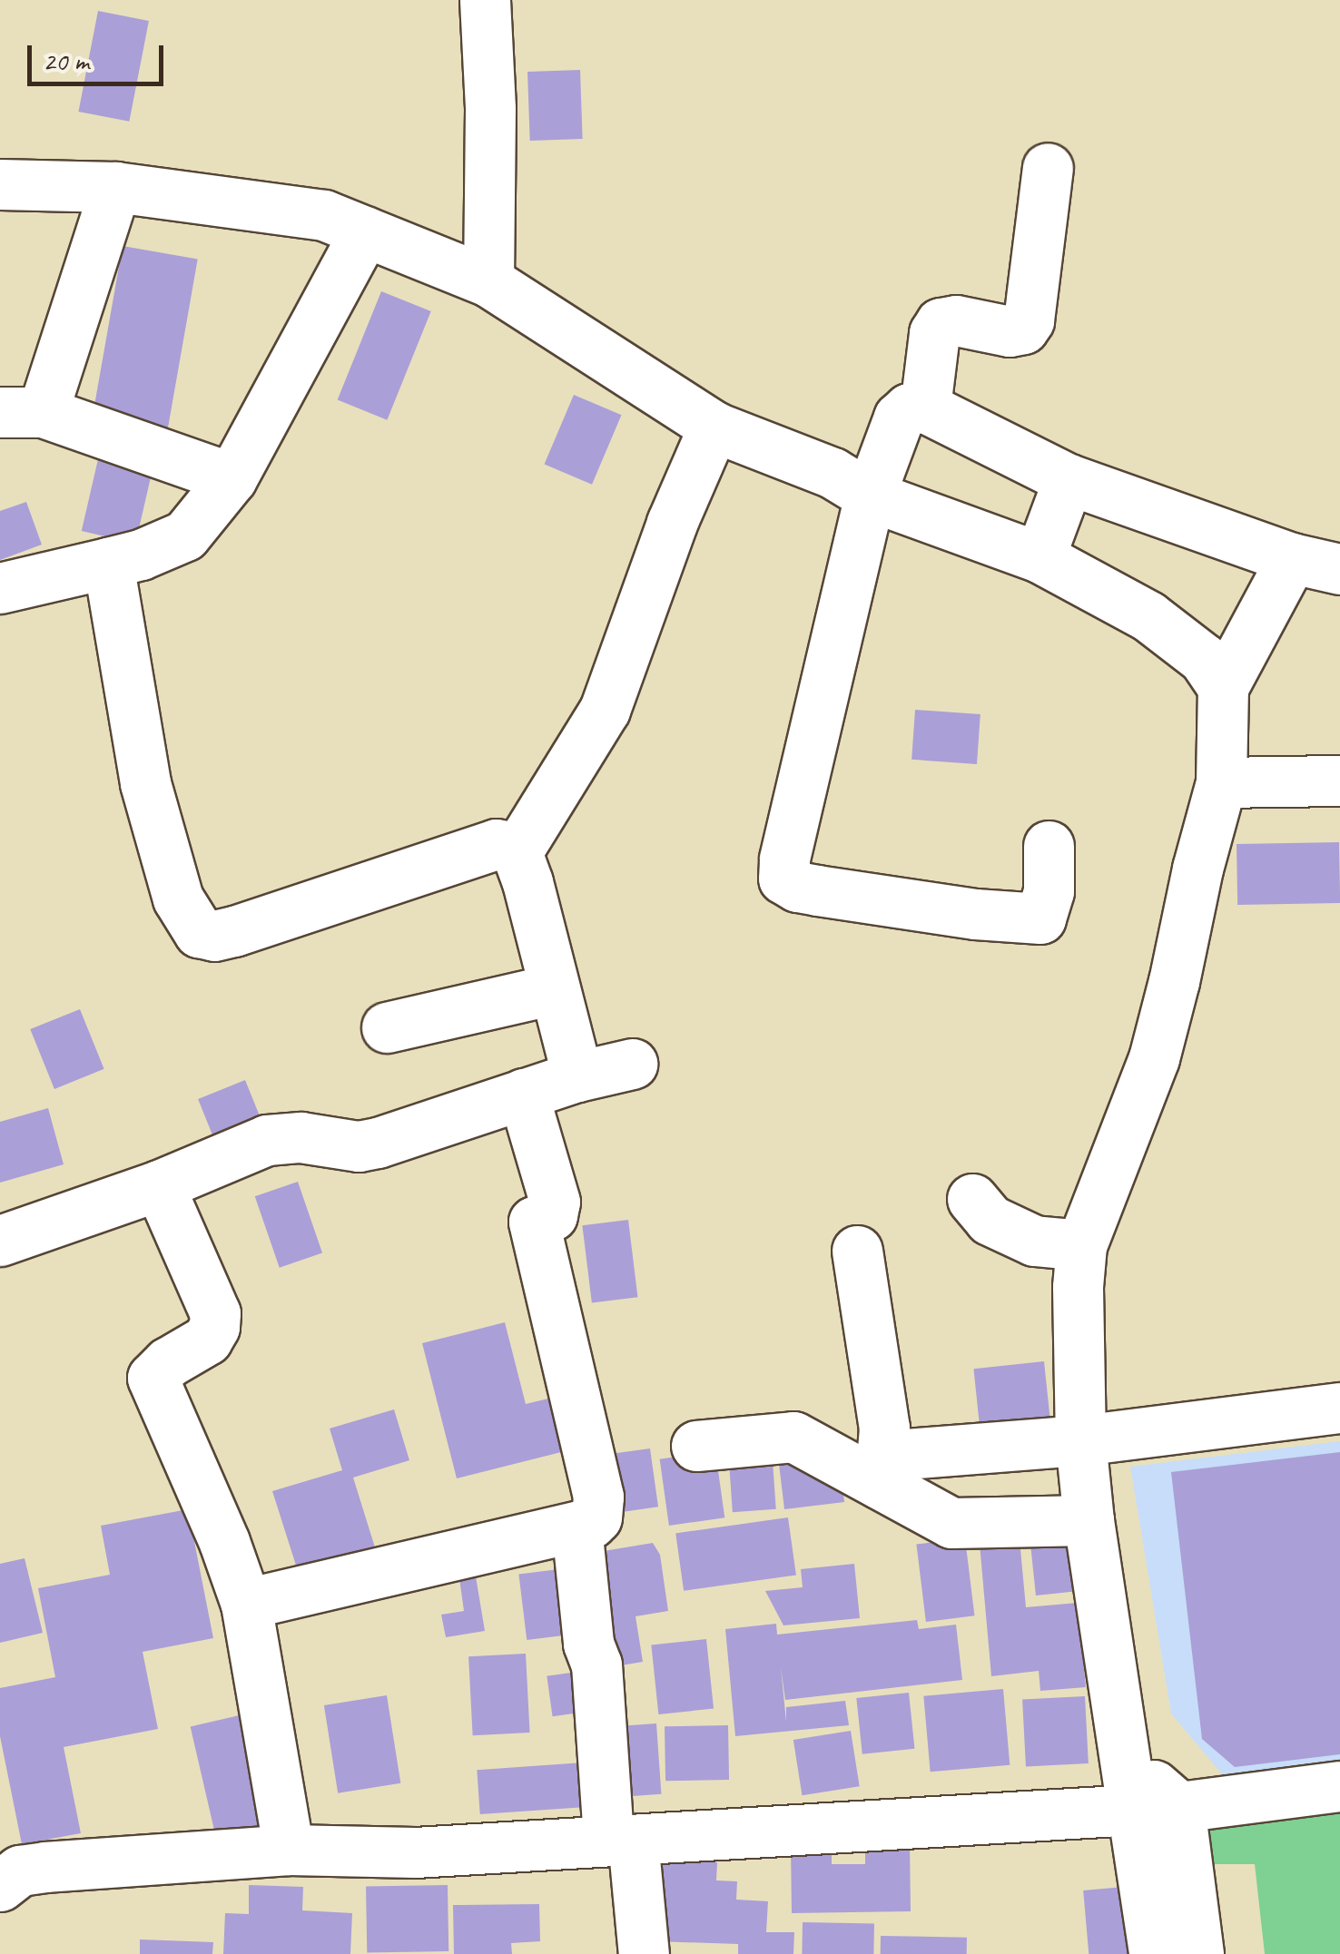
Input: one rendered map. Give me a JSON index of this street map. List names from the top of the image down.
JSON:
{
  "scale_bar": "20 m"
}
